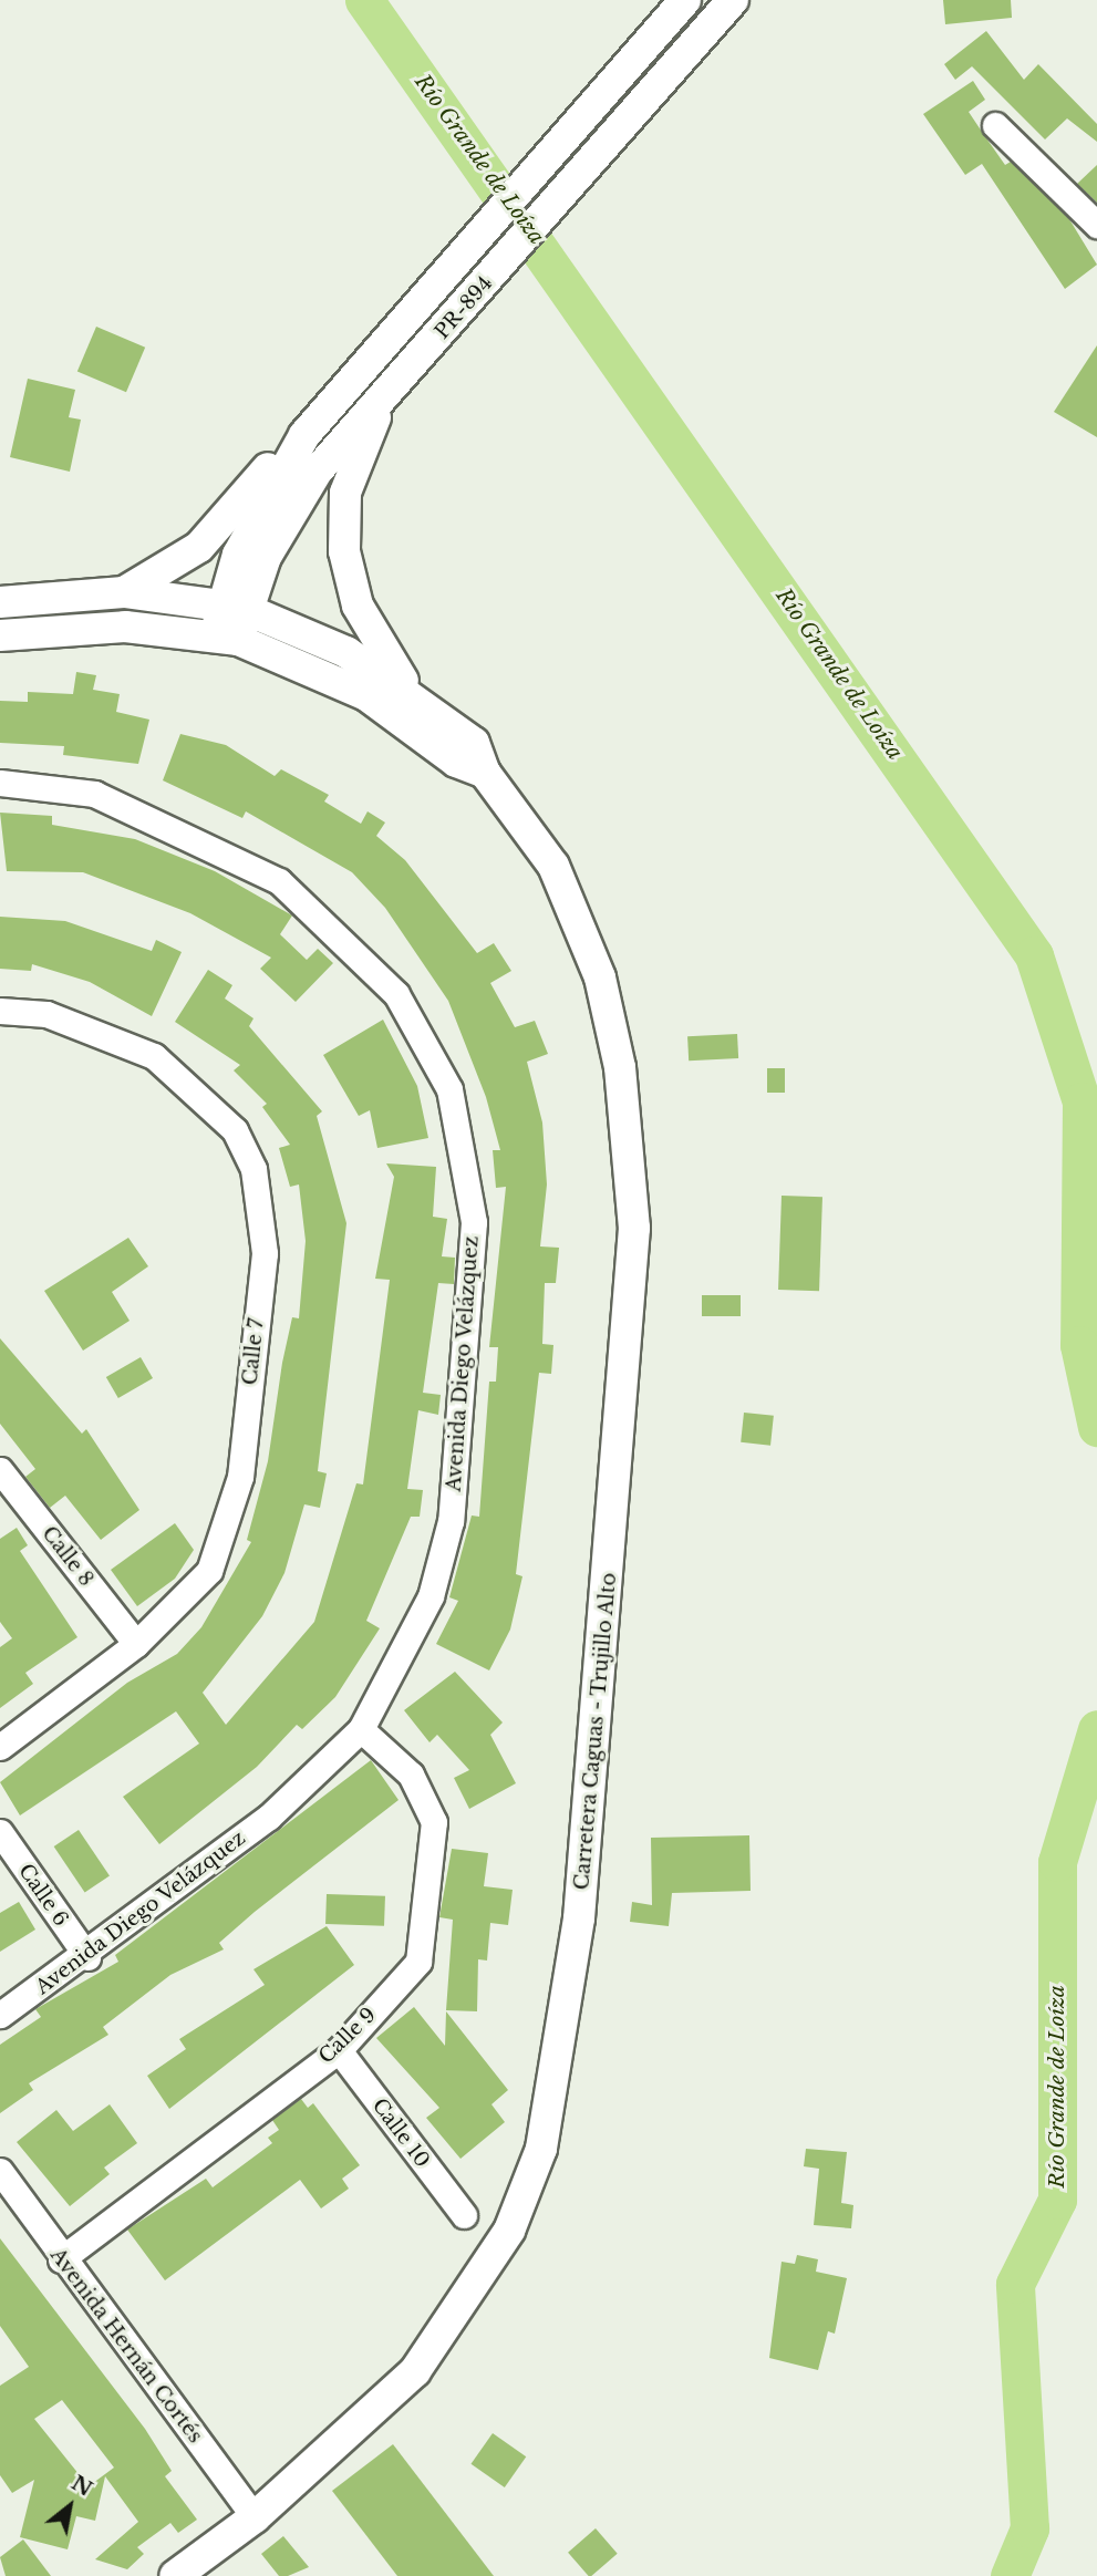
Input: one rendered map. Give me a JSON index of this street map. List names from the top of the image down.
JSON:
{
  "streets": {
    "street": [
      "PR-894",
      "Calle 7",
      "Avenida Diego Velázquez",
      "Calle 8",
      "Carretera Caguas - Trujillo Alto",
      "Calle 6",
      "Calle 9",
      "Calle 10",
      "Avenida Hernán Cortés"
    ]
  },
  "crossings": [
    ["PR-894", "Carretera Caguas - Trujillo Alto"],
    ["Calle 7", "Calle 8"],
    ["Avenida Diego Velázquez", "Calle 6"],
    ["Avenida Diego Velázquez", "Calle 9"],
    ["Carretera Caguas - Trujillo Alto", "Avenida Hernán Cortés"],
    ["Calle 9", "Calle 10"],
    ["Calle 9", "Avenida Hernán Cortés"]
  ],
  "water": ["Río Grande de Loíza"],
  "north": "top right"
}
